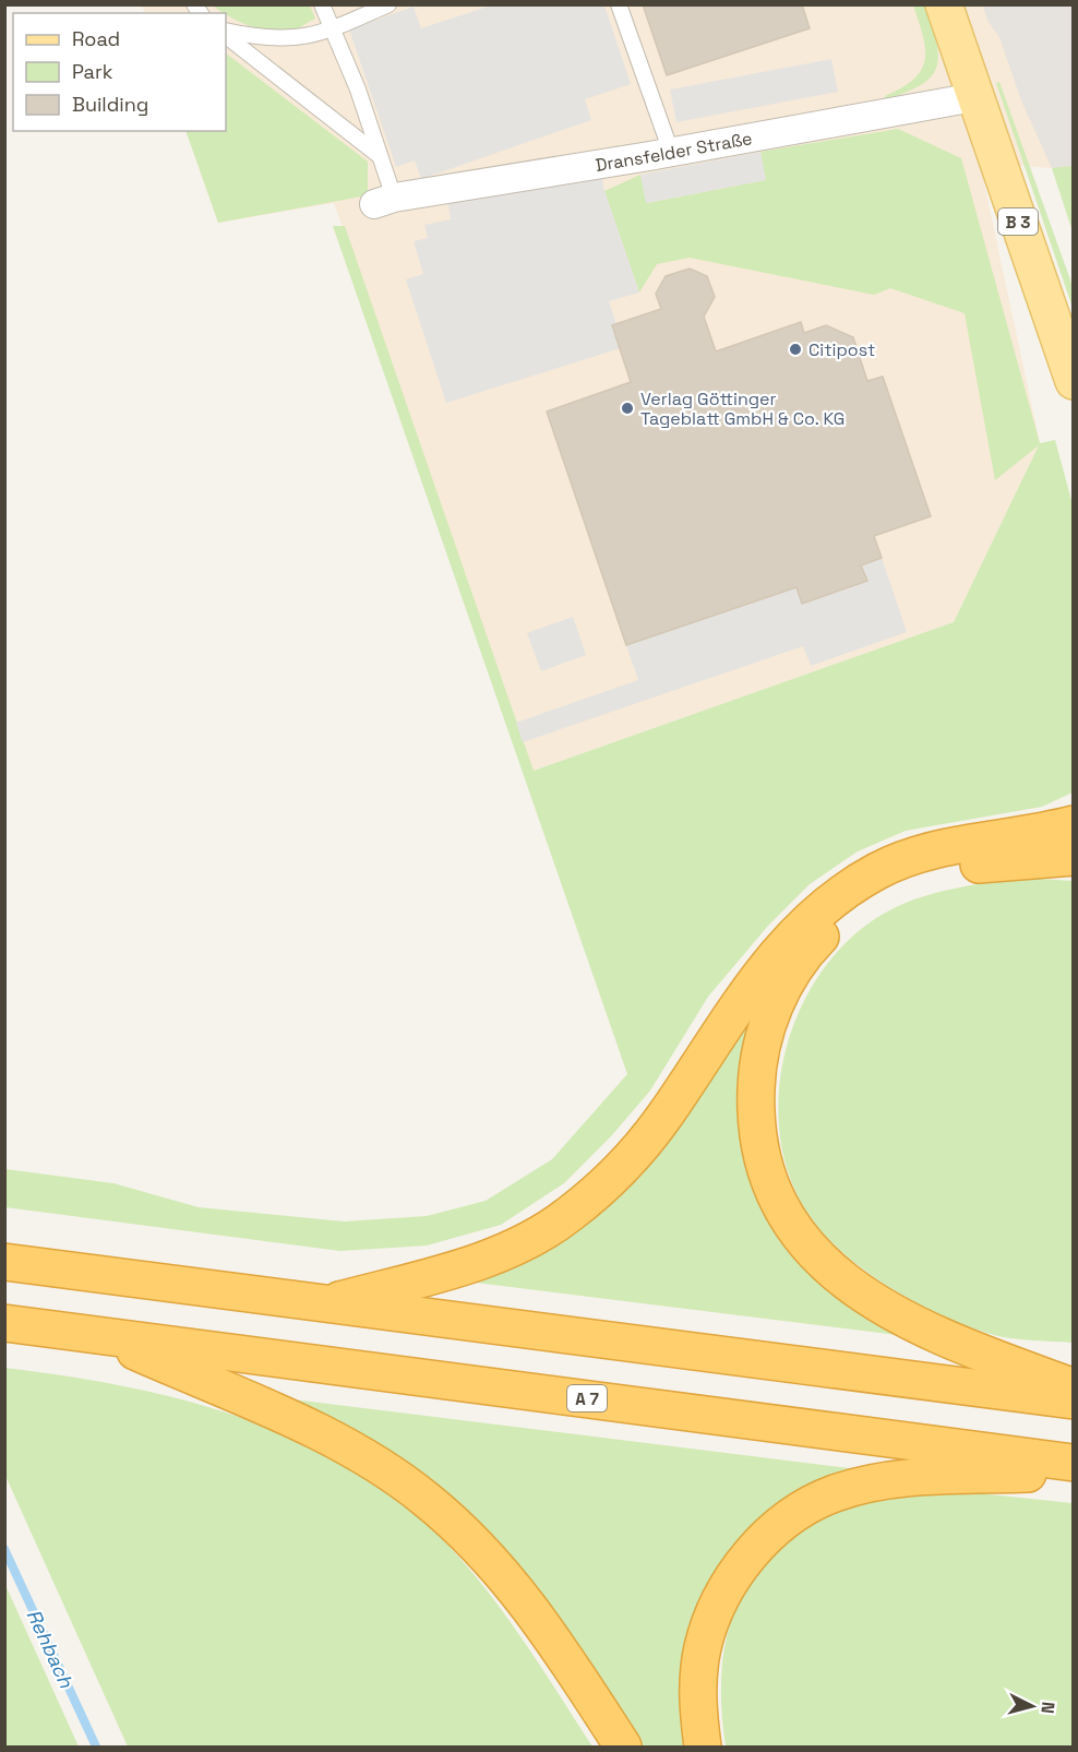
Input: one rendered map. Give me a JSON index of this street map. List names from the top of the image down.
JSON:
{
  "streets": {
    "highway": ["A 7"],
    "main road": ["B 3"],
    "street": ["Dransfelder Straße"]
  },
  "crossings": [
    ["Dransfelder Straße", "B 3"]
  ],
  "water": ["Rehbach"],
  "places": ["Citipost", "Verlag Göttinger Tageblatt GmbH & Co. KG"],
  "legend": ["Road", "Park", "Building"],
  "north": "right"
}
